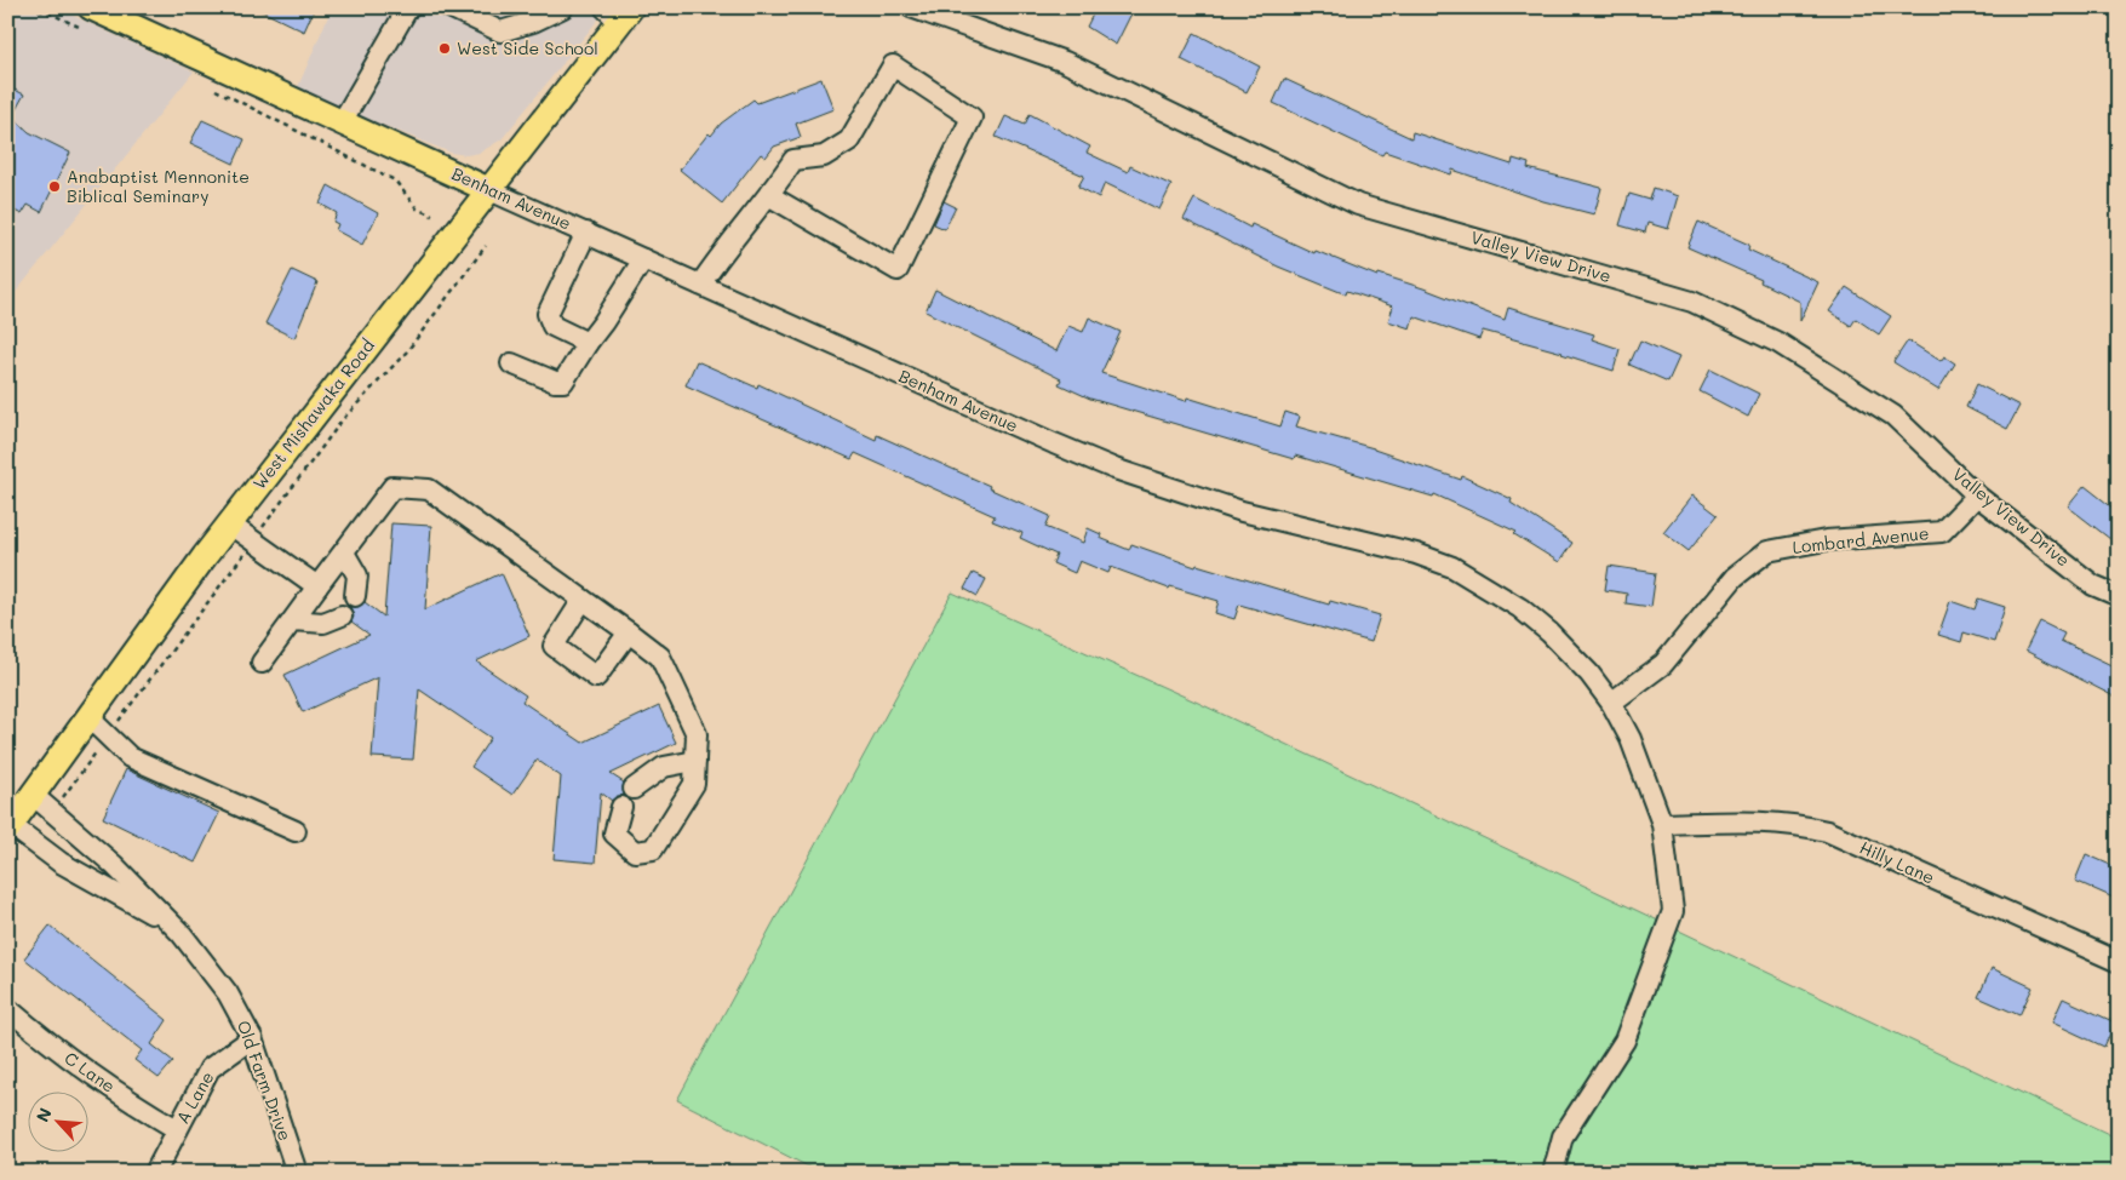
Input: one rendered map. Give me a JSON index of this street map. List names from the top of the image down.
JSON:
{
  "streets": {
    "main road": ["Benham Avenue", "West Mishawaka Road"],
    "street": [
      "Valley View Drive",
      "Lombard Avenue",
      "Hilly Lane",
      "C Lane",
      "Old Farm Drive",
      "A Lane"
    ]
  },
  "crossings": [
    ["Benham Avenue", "West Mishawaka Road"],
    ["Benham Avenue", "Lombard Avenue"],
    ["Benham Avenue", "Hilly Lane"],
    ["Valley View Drive", "Lombard Avenue"],
    ["West Mishawaka Road", "Old Farm Drive"],
    ["C Lane", "A Lane"],
    ["Old Farm Drive", "A Lane"]
  ],
  "places": ["West Side School", "Anabaptist Mennonite Biblical Seminary"],
  "north": "top left"
}
